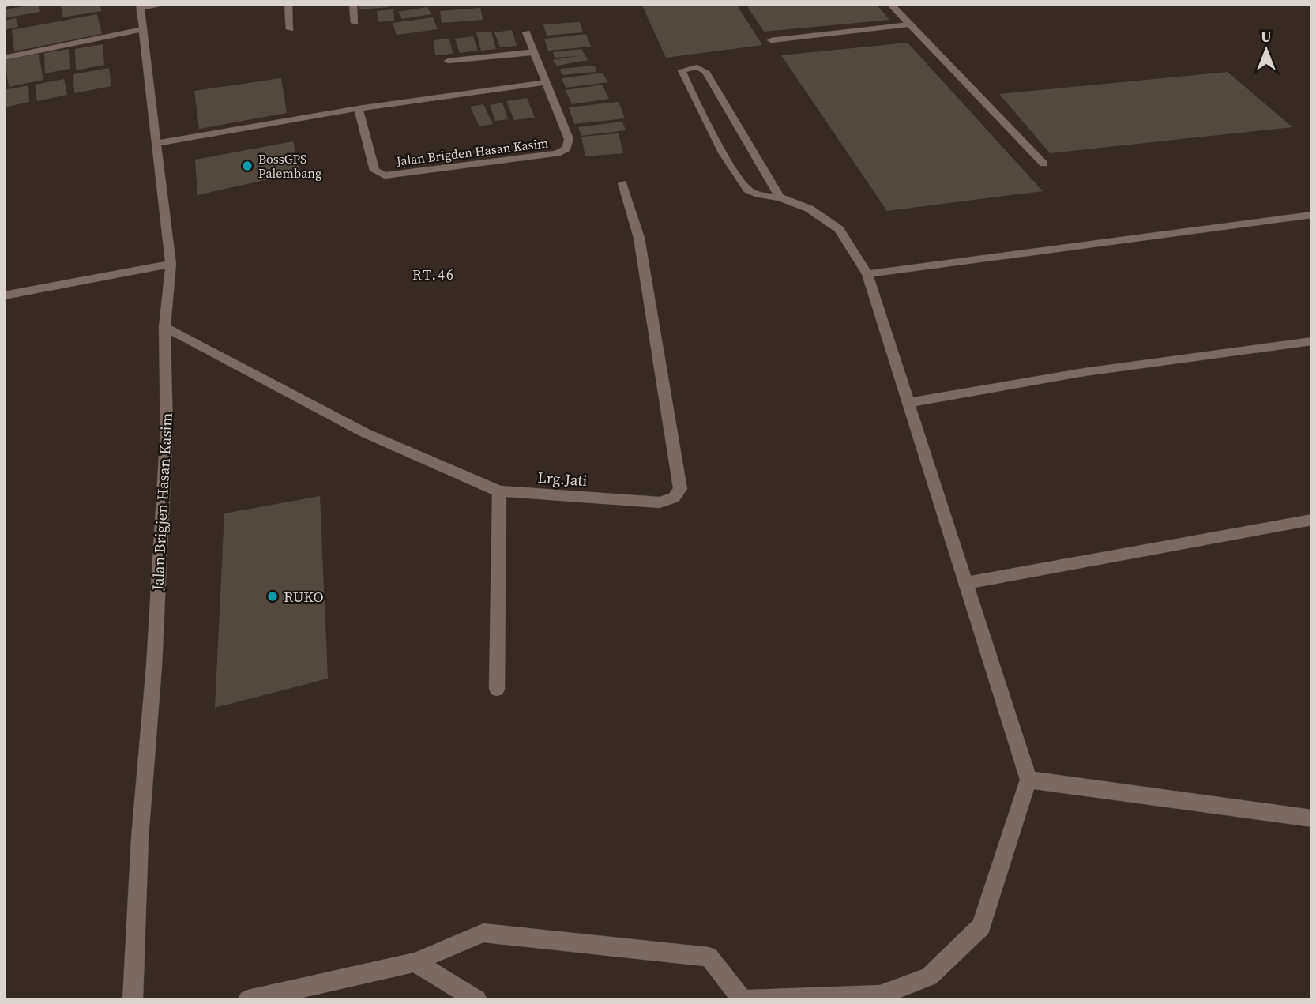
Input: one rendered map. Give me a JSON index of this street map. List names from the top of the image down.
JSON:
{
  "streets": {
    "street": ["Jalan Brigden Hasan Kasim", "Lrg.Jati", "Jalan Brigjen Hasan Kasim"]
  },
  "crossings": [
    ["Lrg.Jati", "Jalan Brigjen Hasan Kasim"]
  ],
  "districts": ["RT.46"],
  "places": ["BossGPS Palembang", "RUKO"],
  "north": "top"
}
